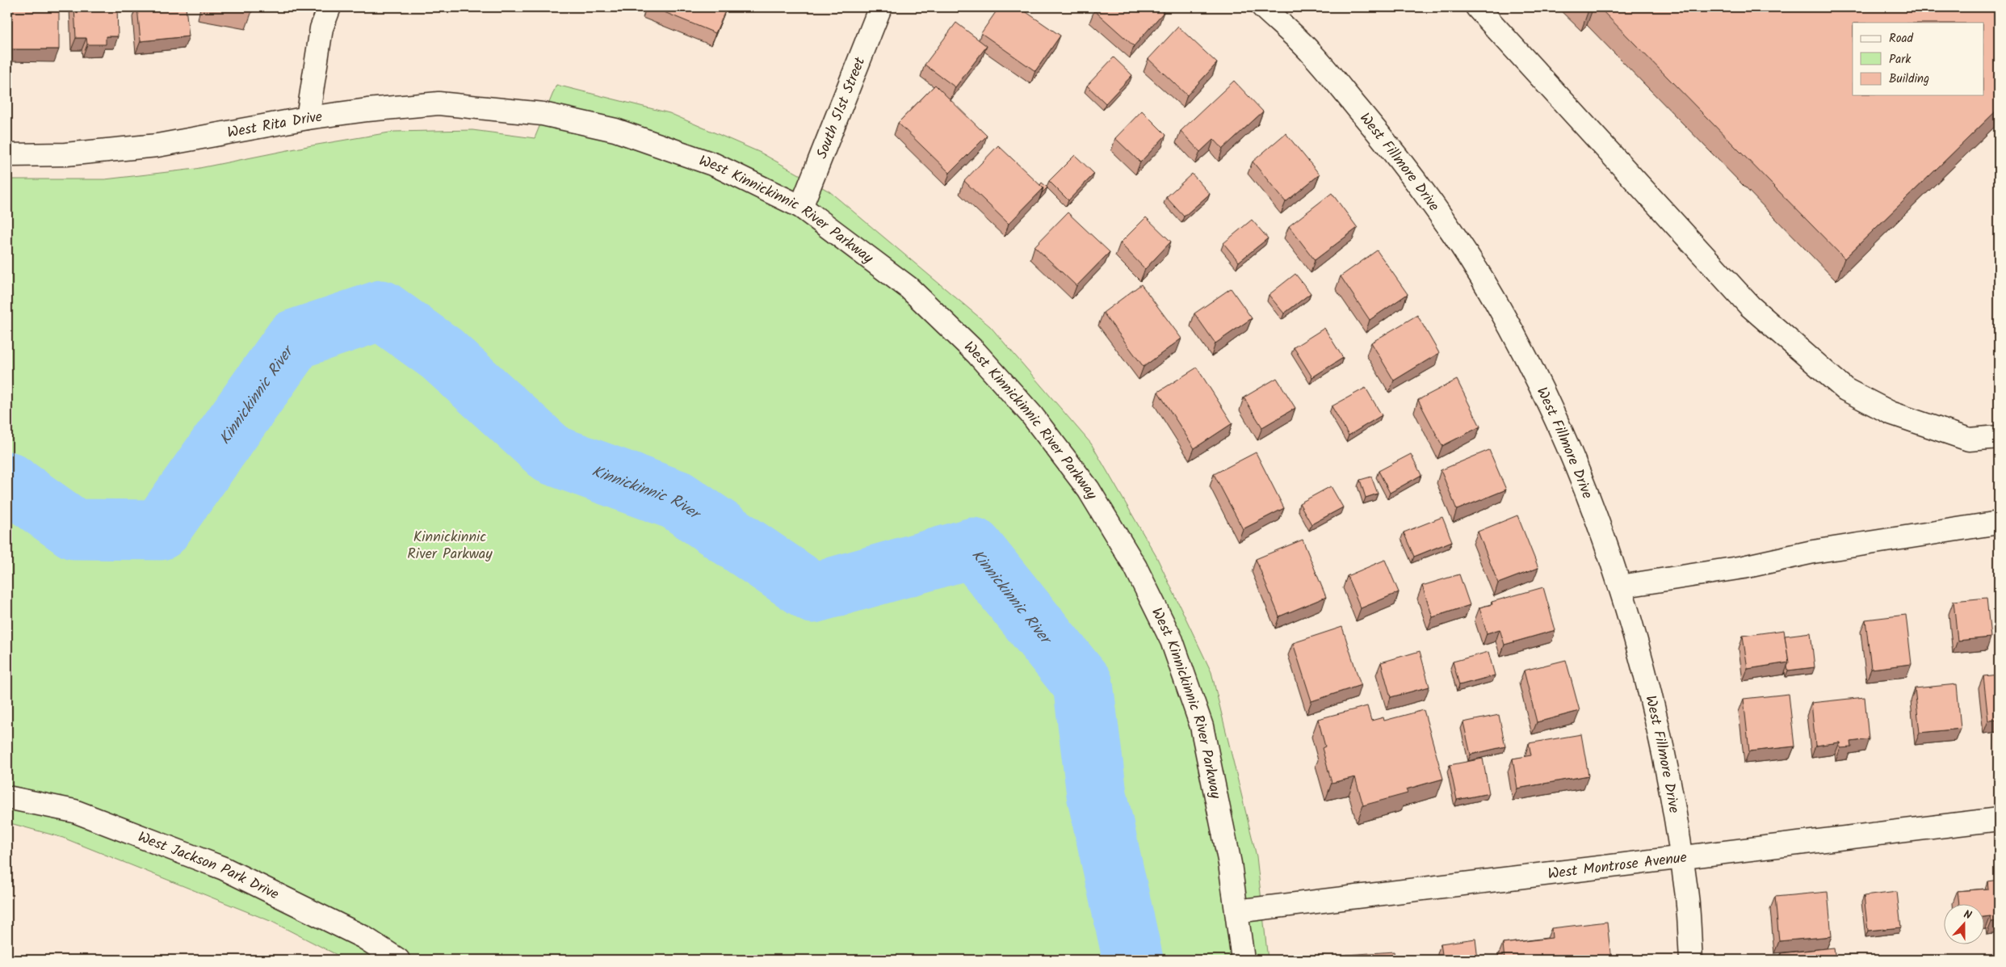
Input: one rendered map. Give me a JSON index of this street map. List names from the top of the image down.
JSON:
{
  "streets": {
    "street": [
      "South 51st Street",
      "West Rita Drive",
      "West Fillmore Drive",
      "West Kinnickinnic River Parkway",
      "West Montrose Avenue",
      "West Jackson Park Drive"
    ]
  },
  "crossings": [
    ["South 51st Street", "West Kinnickinnic River Parkway"],
    ["West Rita Drive", "West Kinnickinnic River Parkway"],
    ["West Fillmore Drive", "West Montrose Avenue"],
    ["West Kinnickinnic River Parkway", "West Montrose Avenue"]
  ],
  "water": ["Kinnickinnic River"],
  "parks": ["Kinnickinnic River Parkway"],
  "legend": ["Road", "Park", "Building"],
  "north": "top"
}
